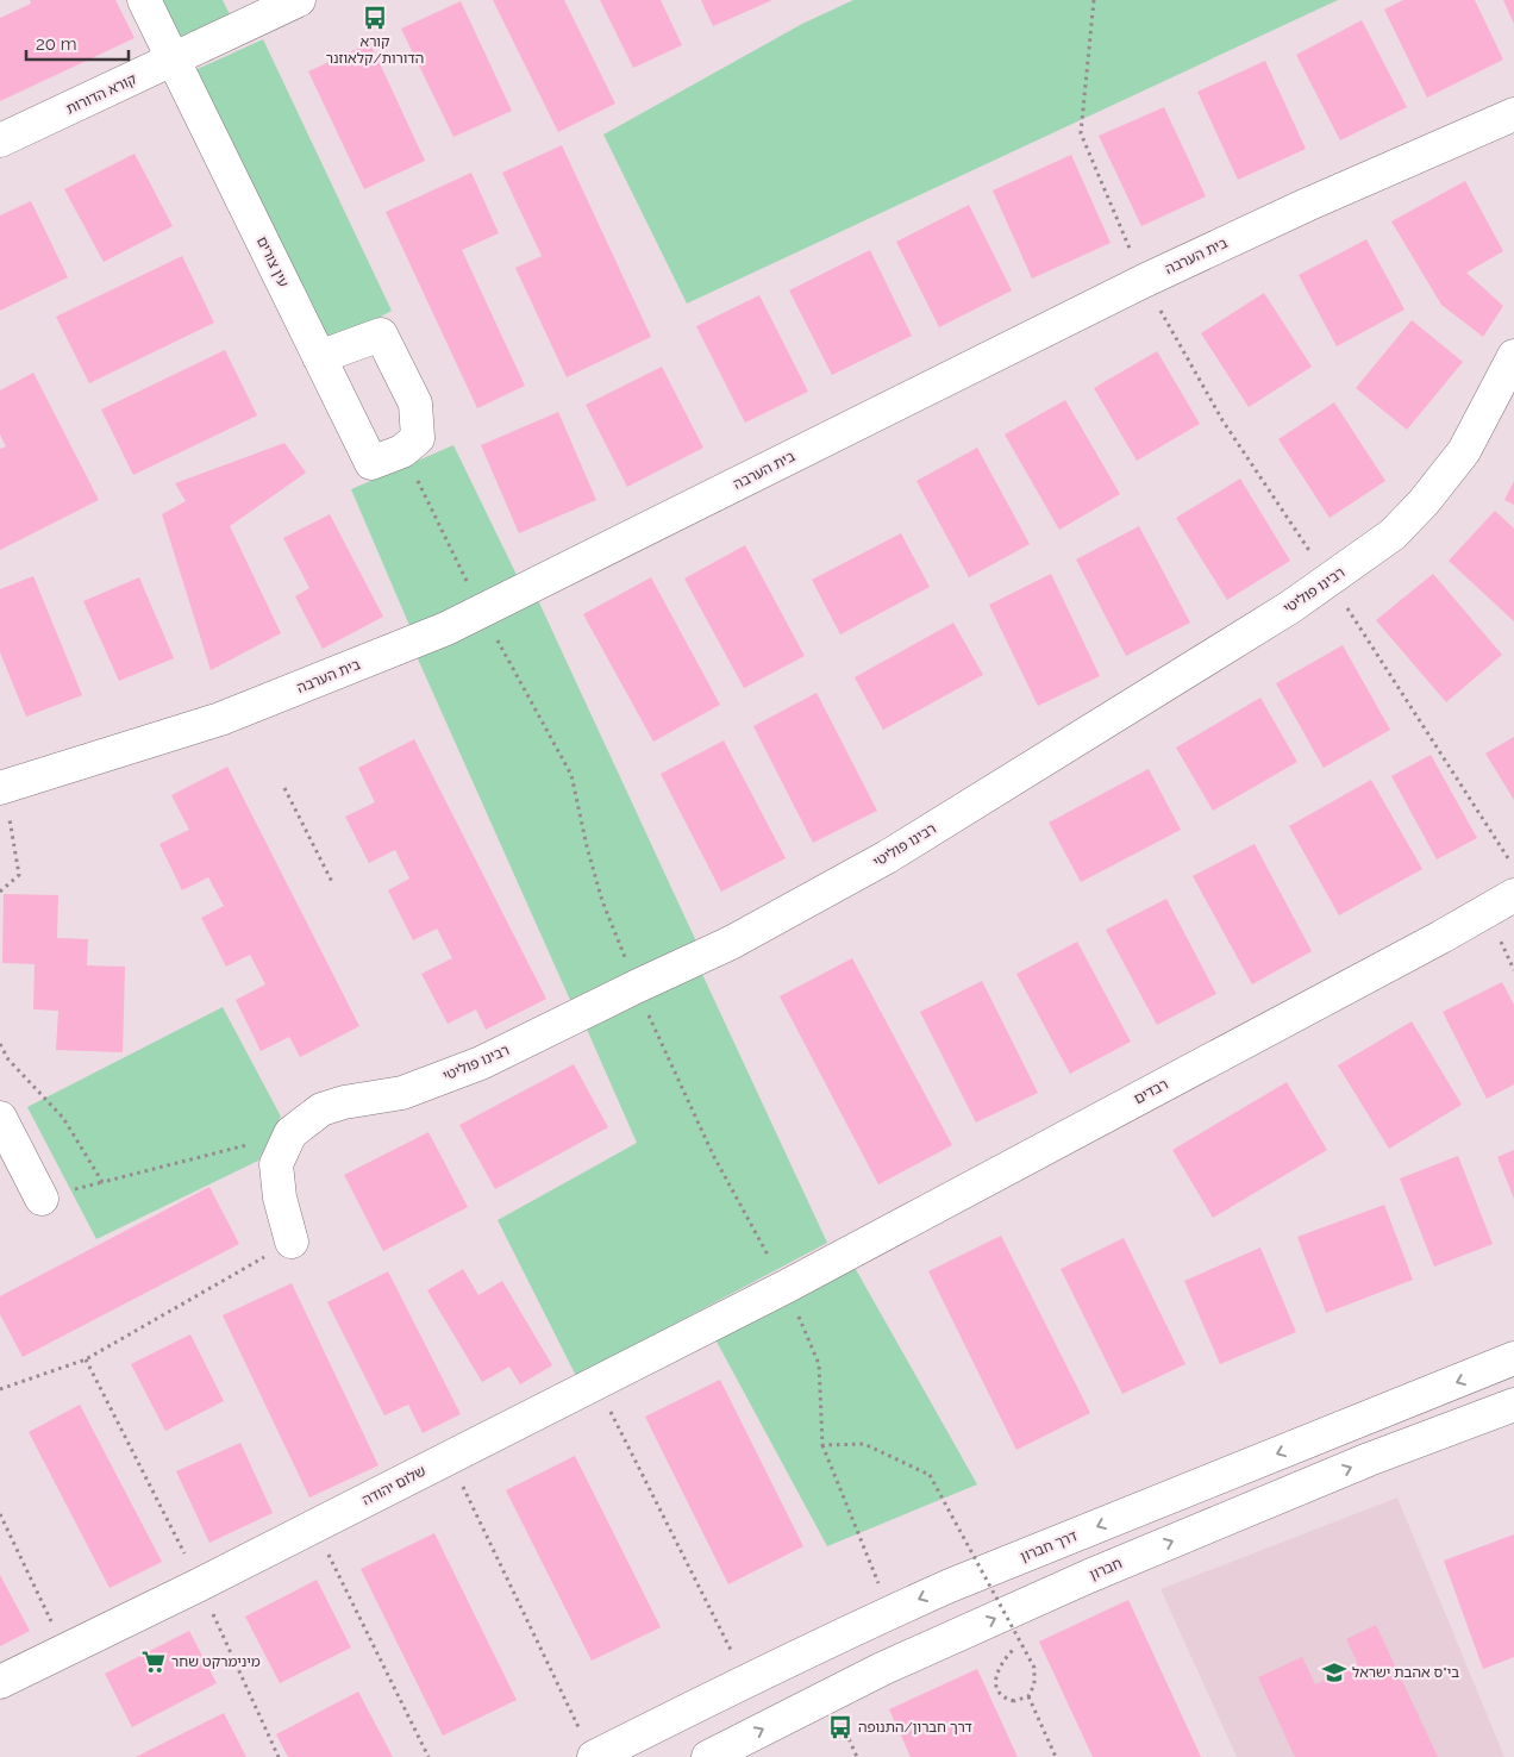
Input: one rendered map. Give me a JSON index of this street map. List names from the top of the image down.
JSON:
{
  "streets": {
    "main road": [
      "קורא הדורות",
      "בית הערבה",
      "עין צורים",
      "רבינו פוליטי",
      "רבדים",
      "שלום יהודה",
      "דרך חברון",
      "חברון"
    ]
  },
  "crossings": [
    ["קורא הדורות", "עין צורים"],
    ["רבדים", "שלום יהודה"]
  ],
  "one_way": ["דרך חברון", "חברון"],
  "places": {
    "bus stop": ["קורא הדורות/קלאוזנר", "דרך חברון/התנופה"],
    "supermarket": ["מינימרקט שחר"],
    "school or university": ["בי\"ס אהבת ישראל"]
  },
  "scale_bar": "20 m"
}
